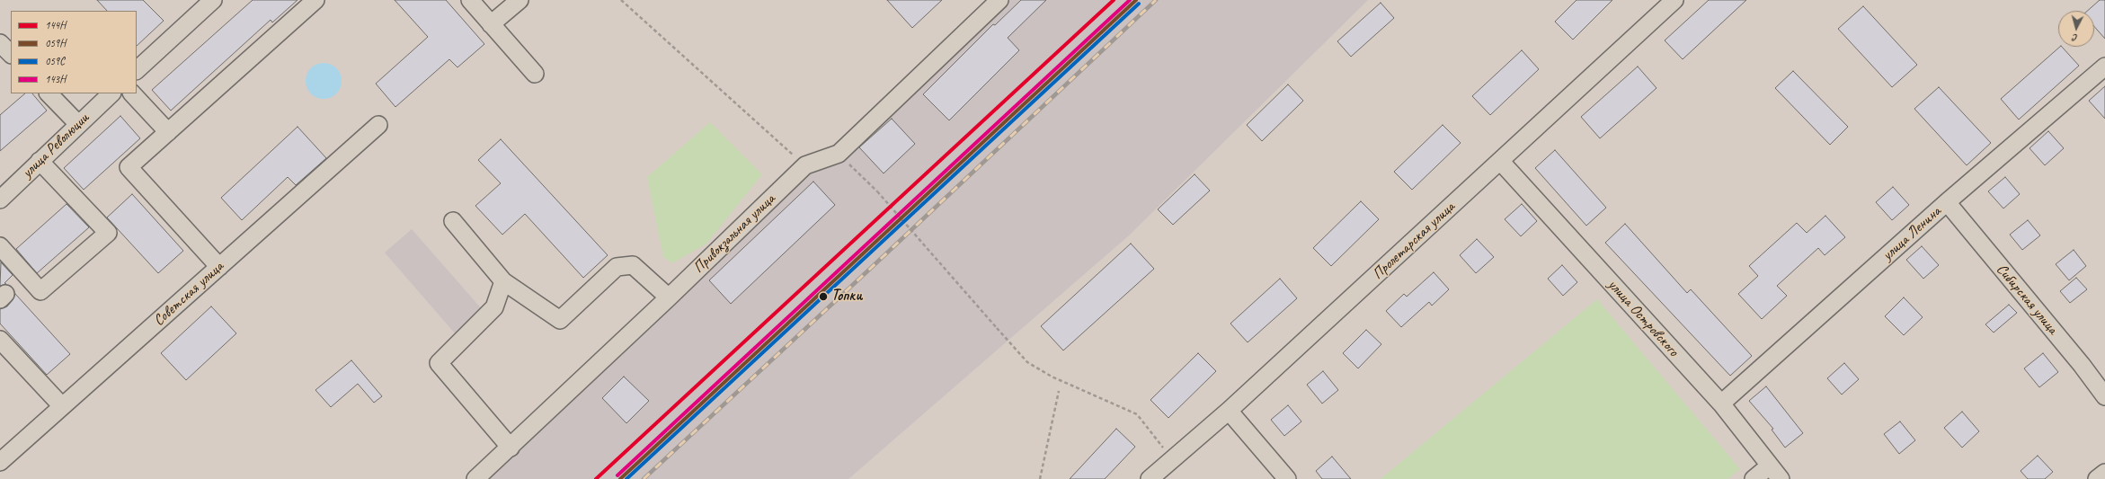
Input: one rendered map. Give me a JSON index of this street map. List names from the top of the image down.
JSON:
{
  "streets": {
    "street": [
      "улица Революции",
      "Привокзальная улица",
      "улица Ленина",
      "Пролетарская улица",
      "Советская улица",
      "Сибирская улица",
      "улица Островского"
    ]
  },
  "crossings": [
    ["улица Ленина", "Сибирская улица"],
    ["улица Ленина", "улица Островского"],
    ["Пролетарская улица", "улица Островского"]
  ],
  "places": ["Топки"],
  "lines": [
    "transit line 144Н",
    "transit line 059Н",
    "transit line 143Н",
    "transit line 059С"
  ],
  "legend": [
    "144Н",
    "059Н",
    "059С",
    "143Н"
  ],
  "north": "bottom"
}
